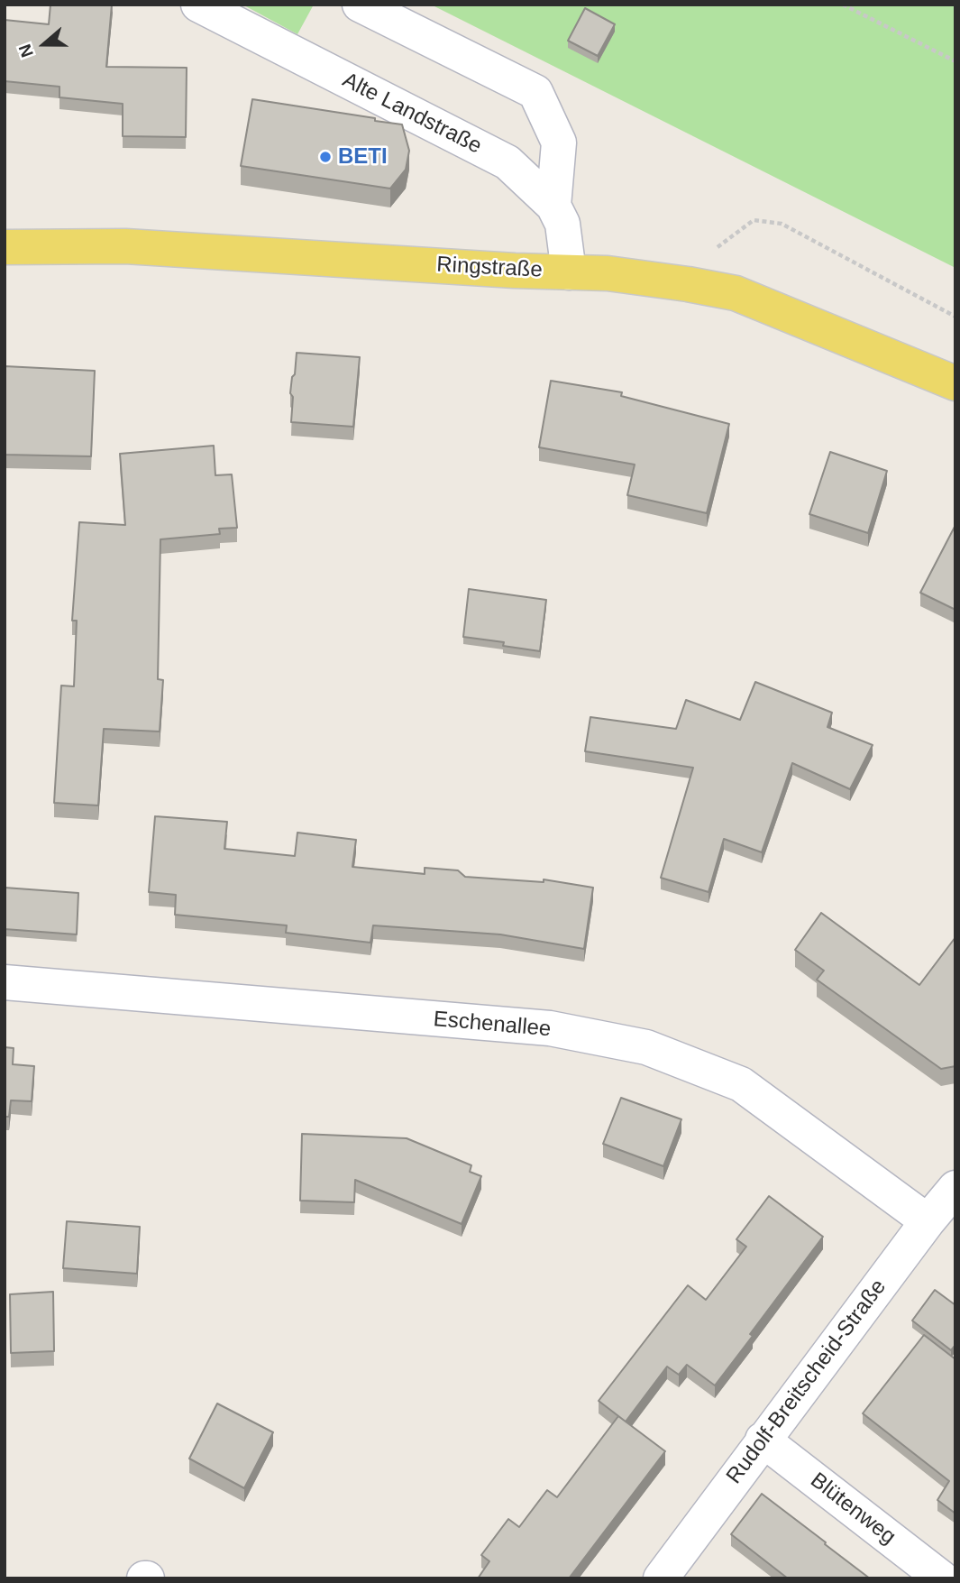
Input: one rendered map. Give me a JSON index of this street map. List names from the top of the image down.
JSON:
{
  "streets": {
    "main road": ["Ringstraße"],
    "street": [
      "Alte Landstraße",
      "Eschenallee",
      "Rudolf-Breitscheid-Straße",
      "Blütenweg"
    ]
  },
  "crossings": [
    ["Alte Landstraße", "Ringstraße"],
    ["Eschenallee", "Rudolf-Breitscheid-Straße"],
    ["Rudolf-Breitscheid-Straße", "Blütenweg"]
  ],
  "places": ["BETI"],
  "north": "left"
}
